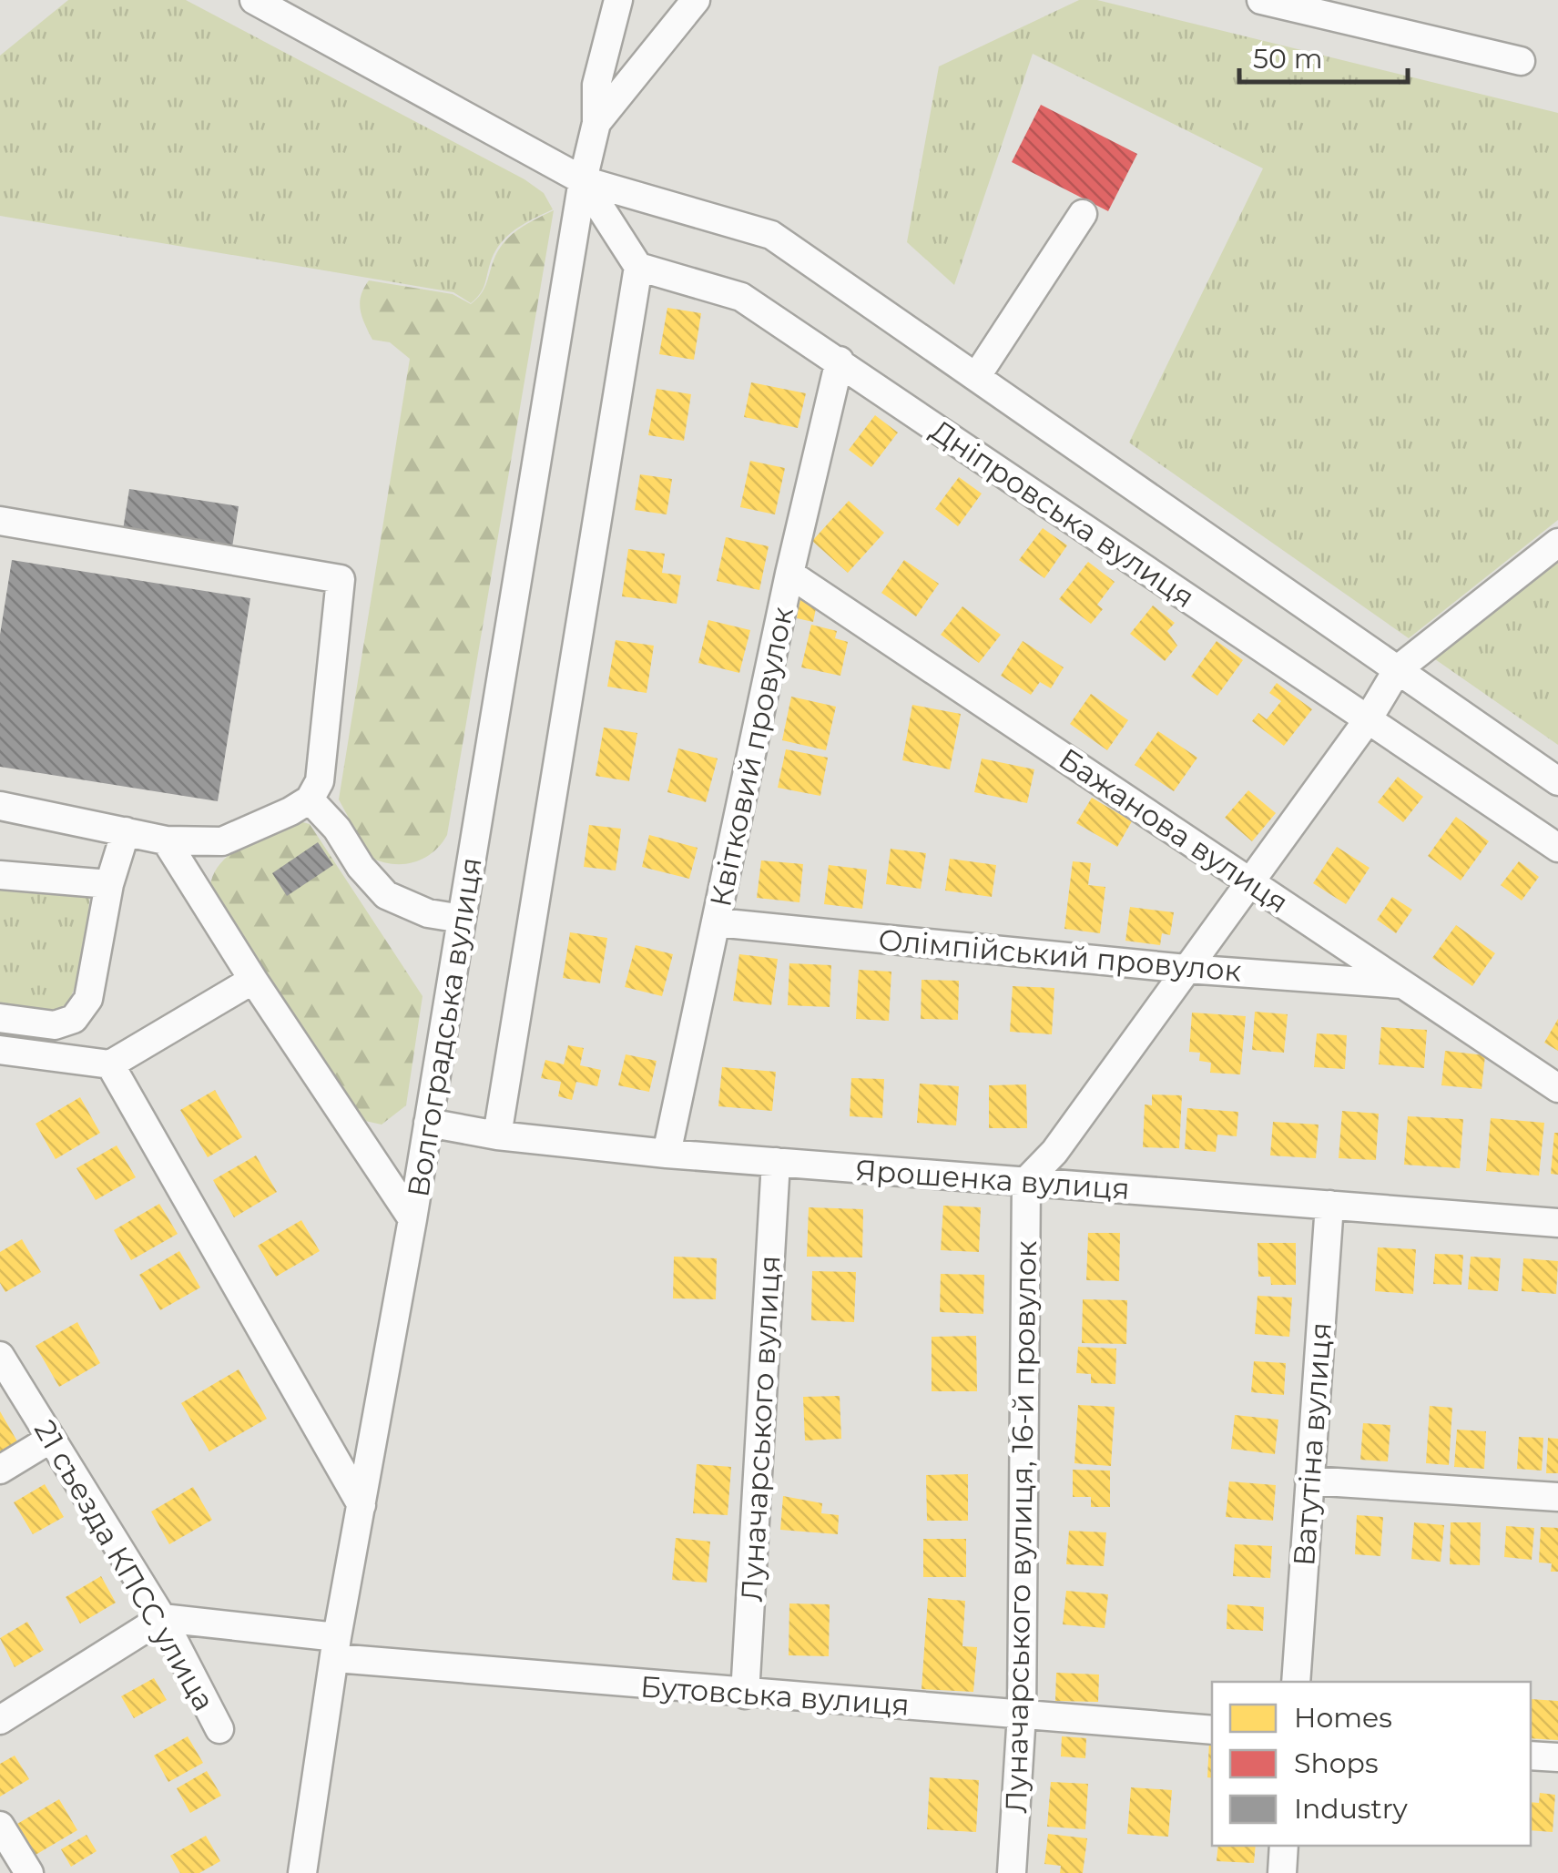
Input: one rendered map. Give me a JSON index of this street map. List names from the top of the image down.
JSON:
{
  "streets": {
    "street": [
      "Дніпровська вулиця",
      "Квітковий провулок",
      "Бажанова вулиця",
      "Олімпійський провулок",
      "Волгоградська вулиця",
      "Ярошенка вулиця",
      "Луначарського вулиця",
      "Ватутіна вулиця",
      "Луначарського вулиця, 16-й провулок",
      "21 съезда КПСС улица",
      "Бутовська вулиця"
    ]
  },
  "crossings": [
    ["Дніпровська вулиця", "Квітковий провулок"],
    ["Дніпровська вулиця", "Волгоградська вулиця"],
    ["Квітковий провулок", "Бажанова вулиця"],
    ["Квітковий провулок", "Олімпійський провулок"],
    ["Квітковий провулок", "Ярошенка вулиця"],
    ["Бажанова вулиця", "Олімпійський провулок"],
    ["Волгоградська вулиця", "Ярошенка вулиця"],
    ["Волгоградська вулиця", "Бутовська вулиця"],
    ["Ярошенка вулиця", "Луначарського вулиця"],
    ["Ярошенка вулиця", "Ватутіна вулиця"],
    ["Ярошенка вулиця", "Луначарського вулиця, 16-й провулок"],
    ["Луначарського вулиця", "Бутовська вулиця"],
    ["Луначарського вулиця, 16-й провулок", "Бутовська вулиця"],
    ["21 съезда КПСС улица", "Бутовська вулиця"]
  ],
  "legend": ["Homes", "Shops", "Industry"],
  "scale_bar": "50 m"
}
